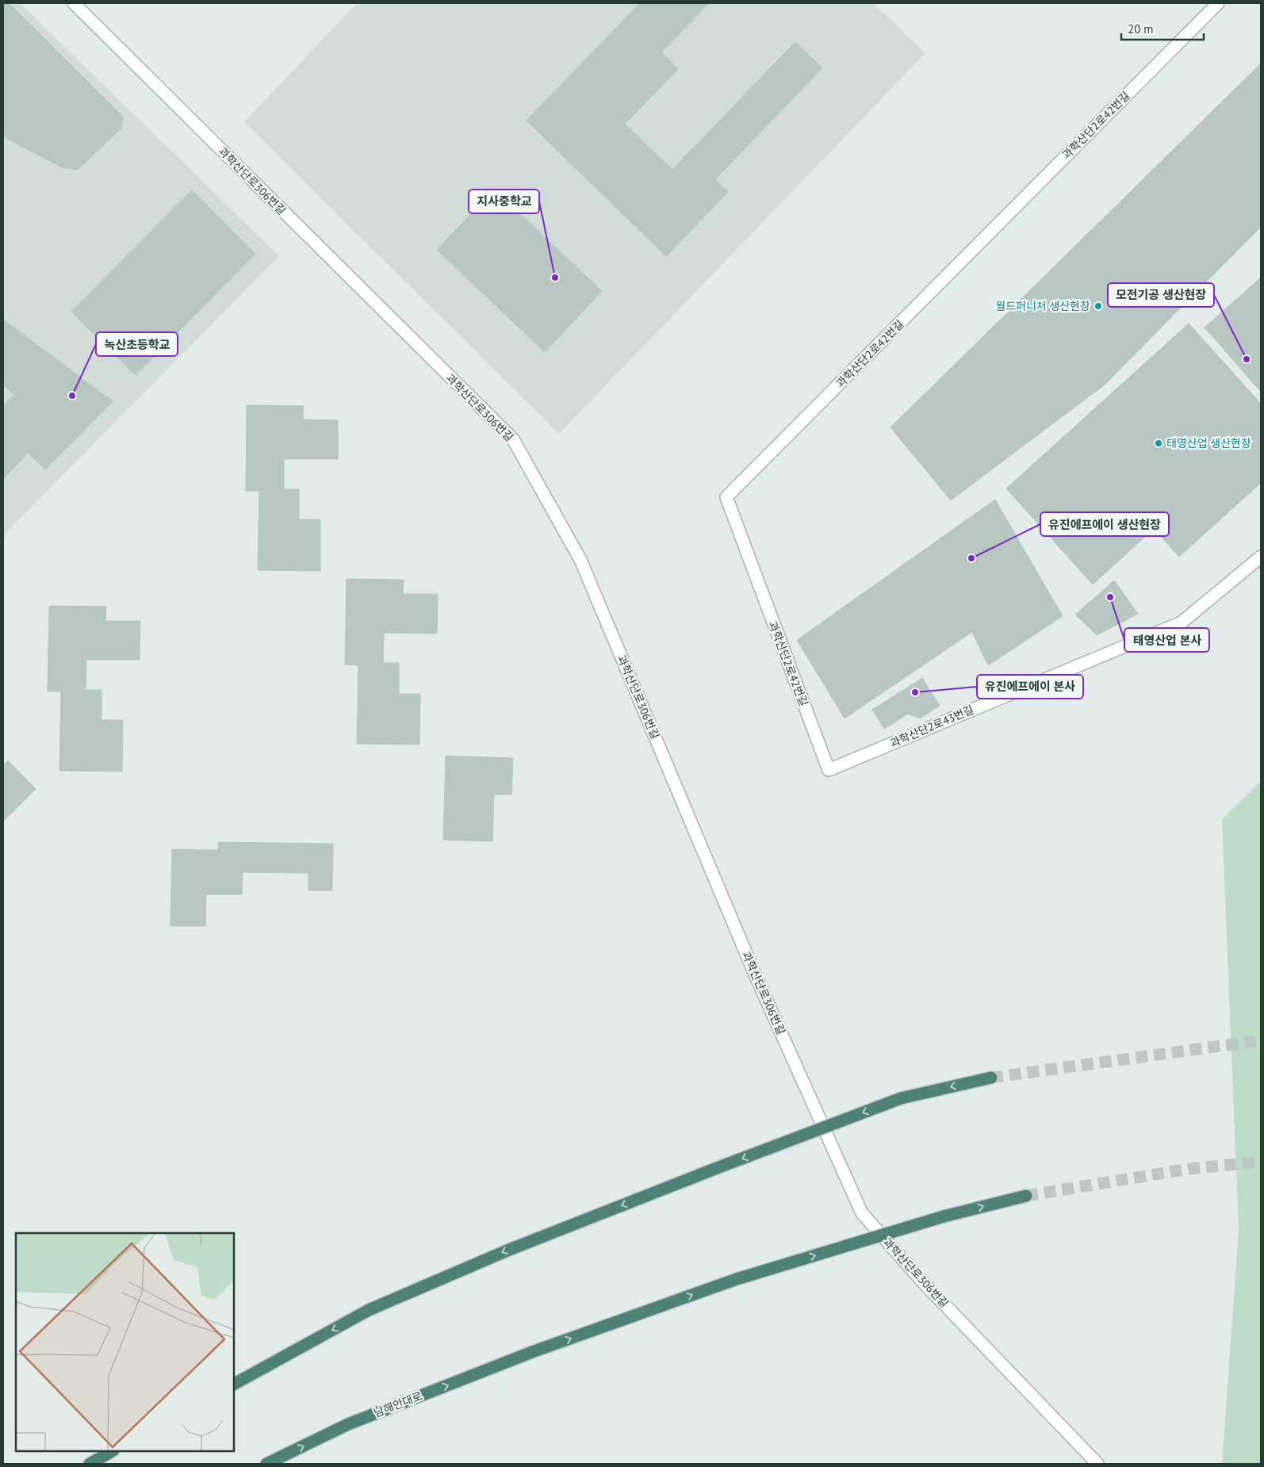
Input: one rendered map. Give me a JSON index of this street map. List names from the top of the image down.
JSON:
{
  "streets": {
    "highway": ["남해안대로"],
    "street": ["과학산단2로42번길", "과학산단로306번길", "과학산단2로43번길"]
  },
  "crossings": [
    ["과학산단2로42번길", "과학산단2로43번길"]
  ],
  "places": [
    "지사중학교",
    "월드퍼니처 생산현장",
    "모전기공 생산현장",
    "녹산초등학교",
    "태영산업 생산현장",
    "유진에프에이 생산현장",
    "태영산업 본사",
    "유진에프에이 본사"
  ],
  "scale_bar": "20 m"
}
